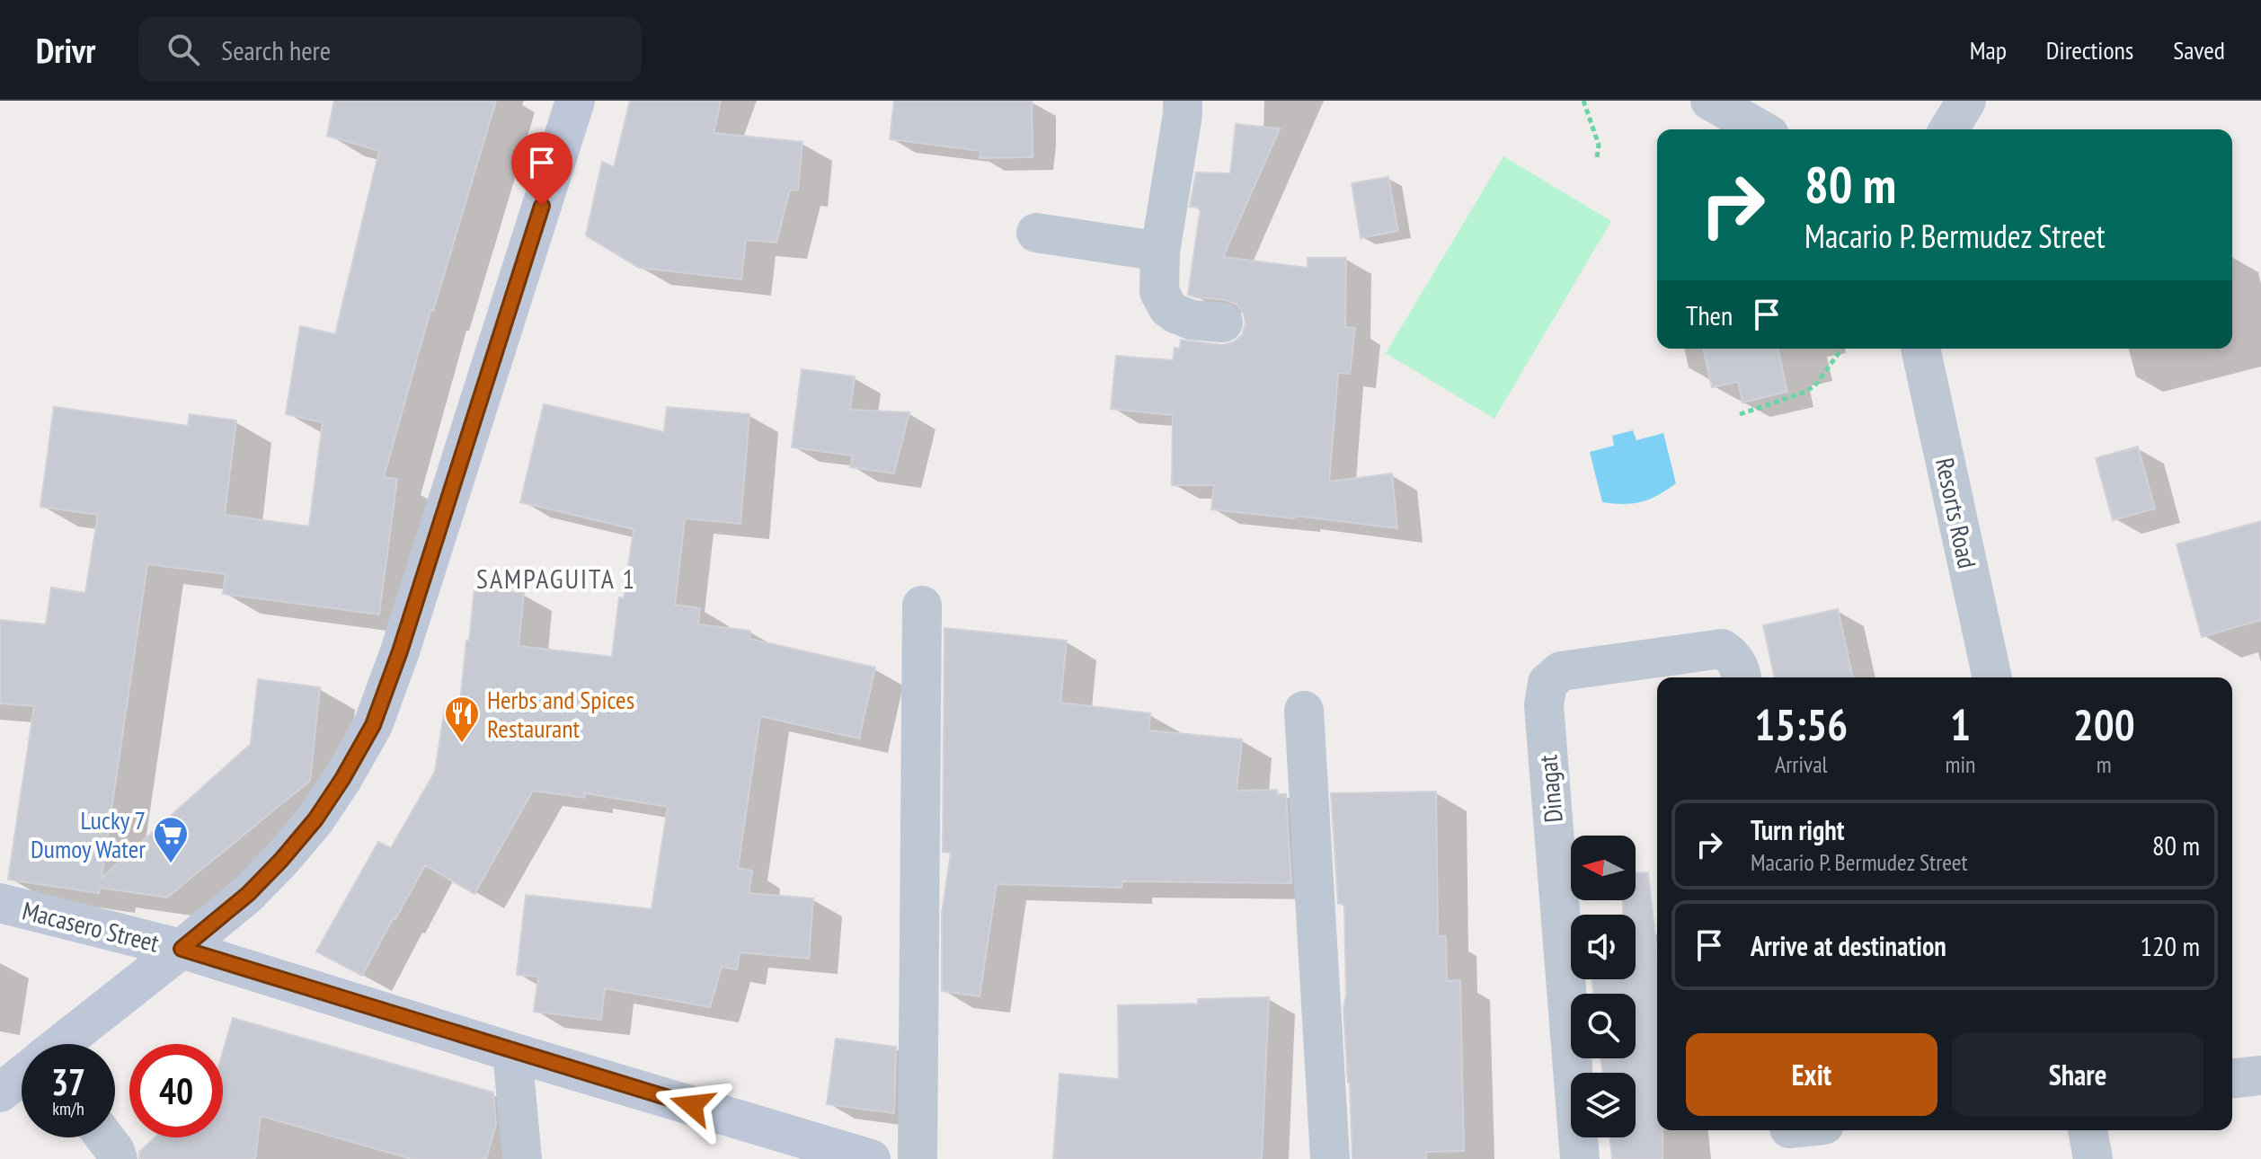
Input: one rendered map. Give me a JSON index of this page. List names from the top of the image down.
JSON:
{
  "streets": {
    "main road": ["Macasero Street"],
    "street": ["Resorts Road", "Dinagat"]
  },
  "districts": ["SAMPAGUITA 1"],
  "places": {
    "restaurant": ["Herbs and Spices Restaurant"],
    "supermarket": ["Lucky 7 Dumoy Water"]
  },
  "north": "left",
  "page": {
    "header": "Drivr",
    "search": "Search here",
    "nav": ["Map", "Directions", "Saved"],
    "turn": ["80 m", "Macario P. Bermudez Street"],
    "then": "Then",
    "eta": [
      "15:56",
      "Arrival",
      "1",
      "min",
      "200",
      "m"
    ],
    "list": [
      {
        "name": "Turn right",
        "note": "Macario P. Bermudez Street",
        "value": "80 m"
      },
      {
        "name": "Arrive at destination",
        "value": "120 m"
      }
    ],
    "buttons": ["Exit", "Share"],
    "speed": "37 km/h",
    "limit": "40"
  }
}
